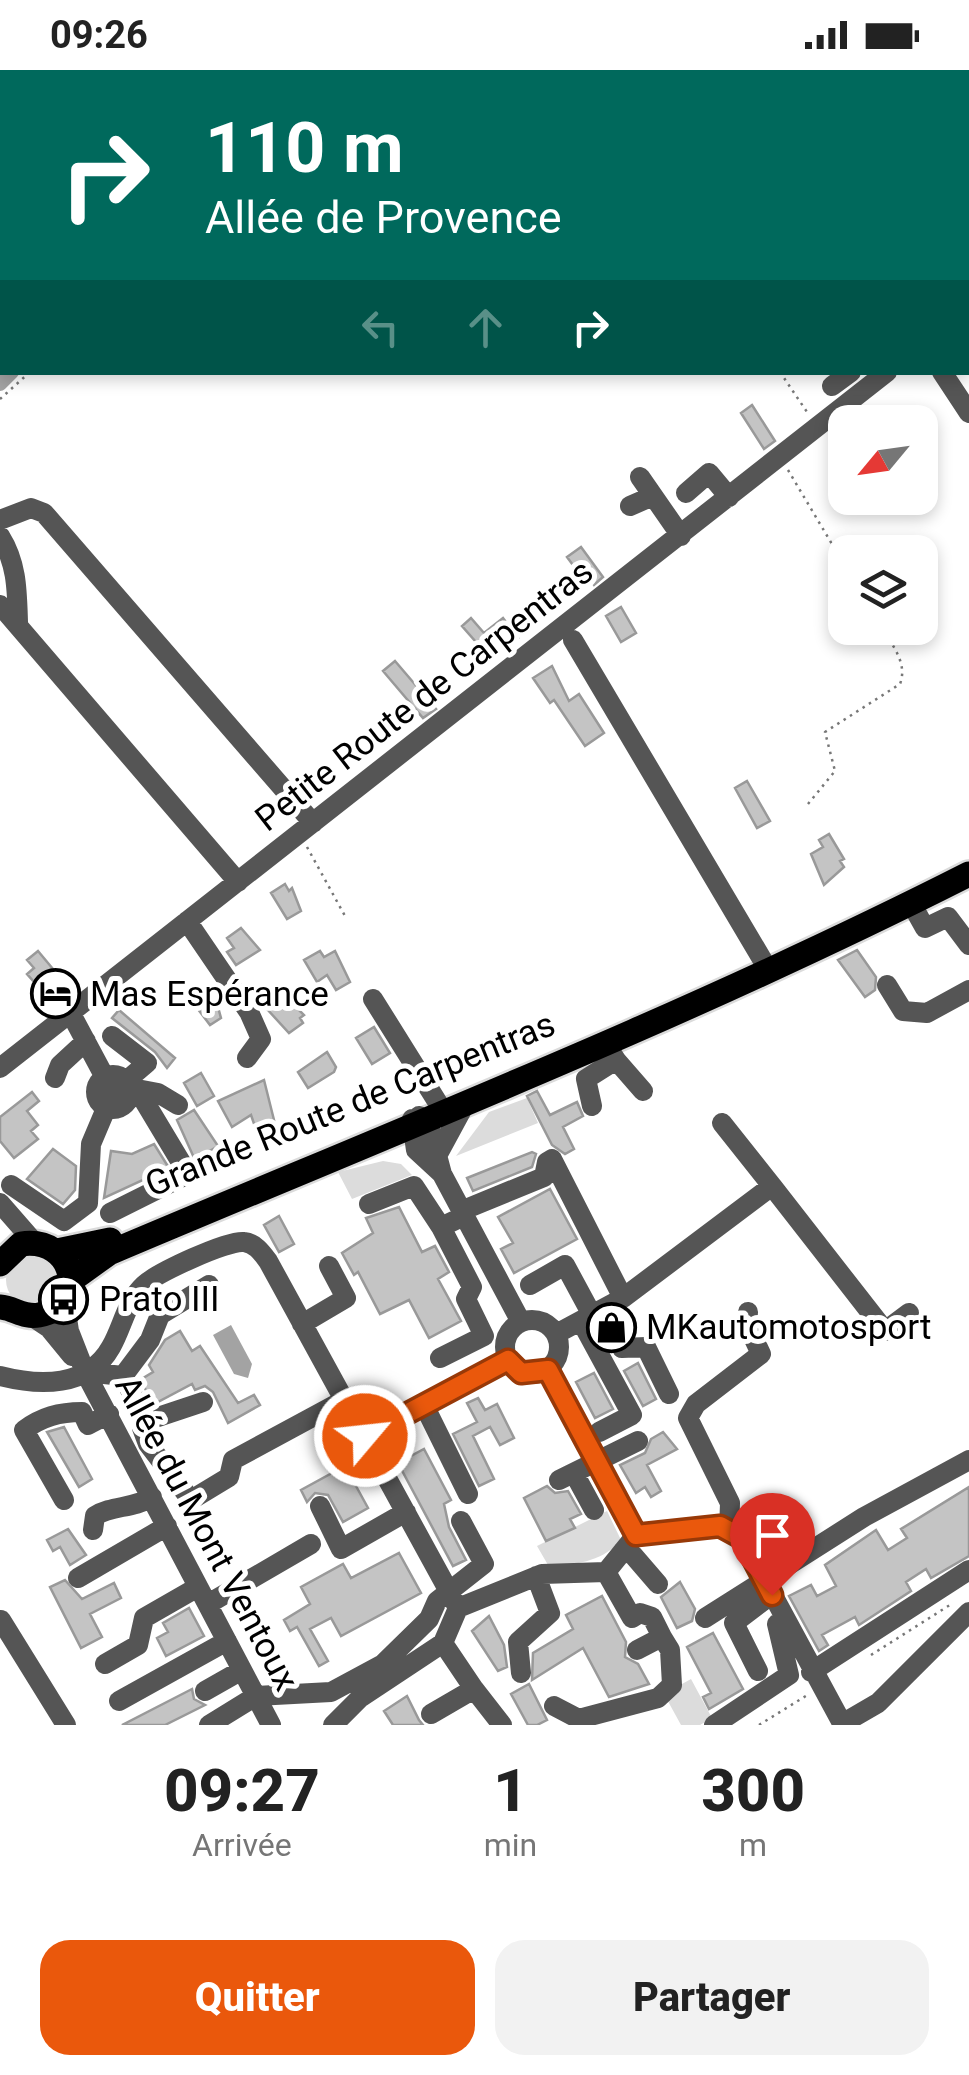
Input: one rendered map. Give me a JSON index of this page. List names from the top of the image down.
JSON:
{
  "streets": {
    "main road": ["Grande Route de Carpentras"],
    "street": ["Petite Route de Carpentras", "Allée du Mont Ventoux"]
  },
  "crossings": [
    ["Grande Route de Carpentras", "Allée du Mont Ventoux"]
  ],
  "places": {
    "hotel": ["Mas Espérance"],
    "bus stop": ["Prato III"],
    "shop": ["MKautomotosport"]
  },
  "north": "bottom left",
  "page": {
    "status": "09:26",
    "turn": ["110 m", "Allée de Provence"],
    "eta": [
      "09:27",
      "Arrivée",
      "1",
      "min",
      "300",
      "m"
    ],
    "buttons": ["Quitter", "Partager"]
  }
}
